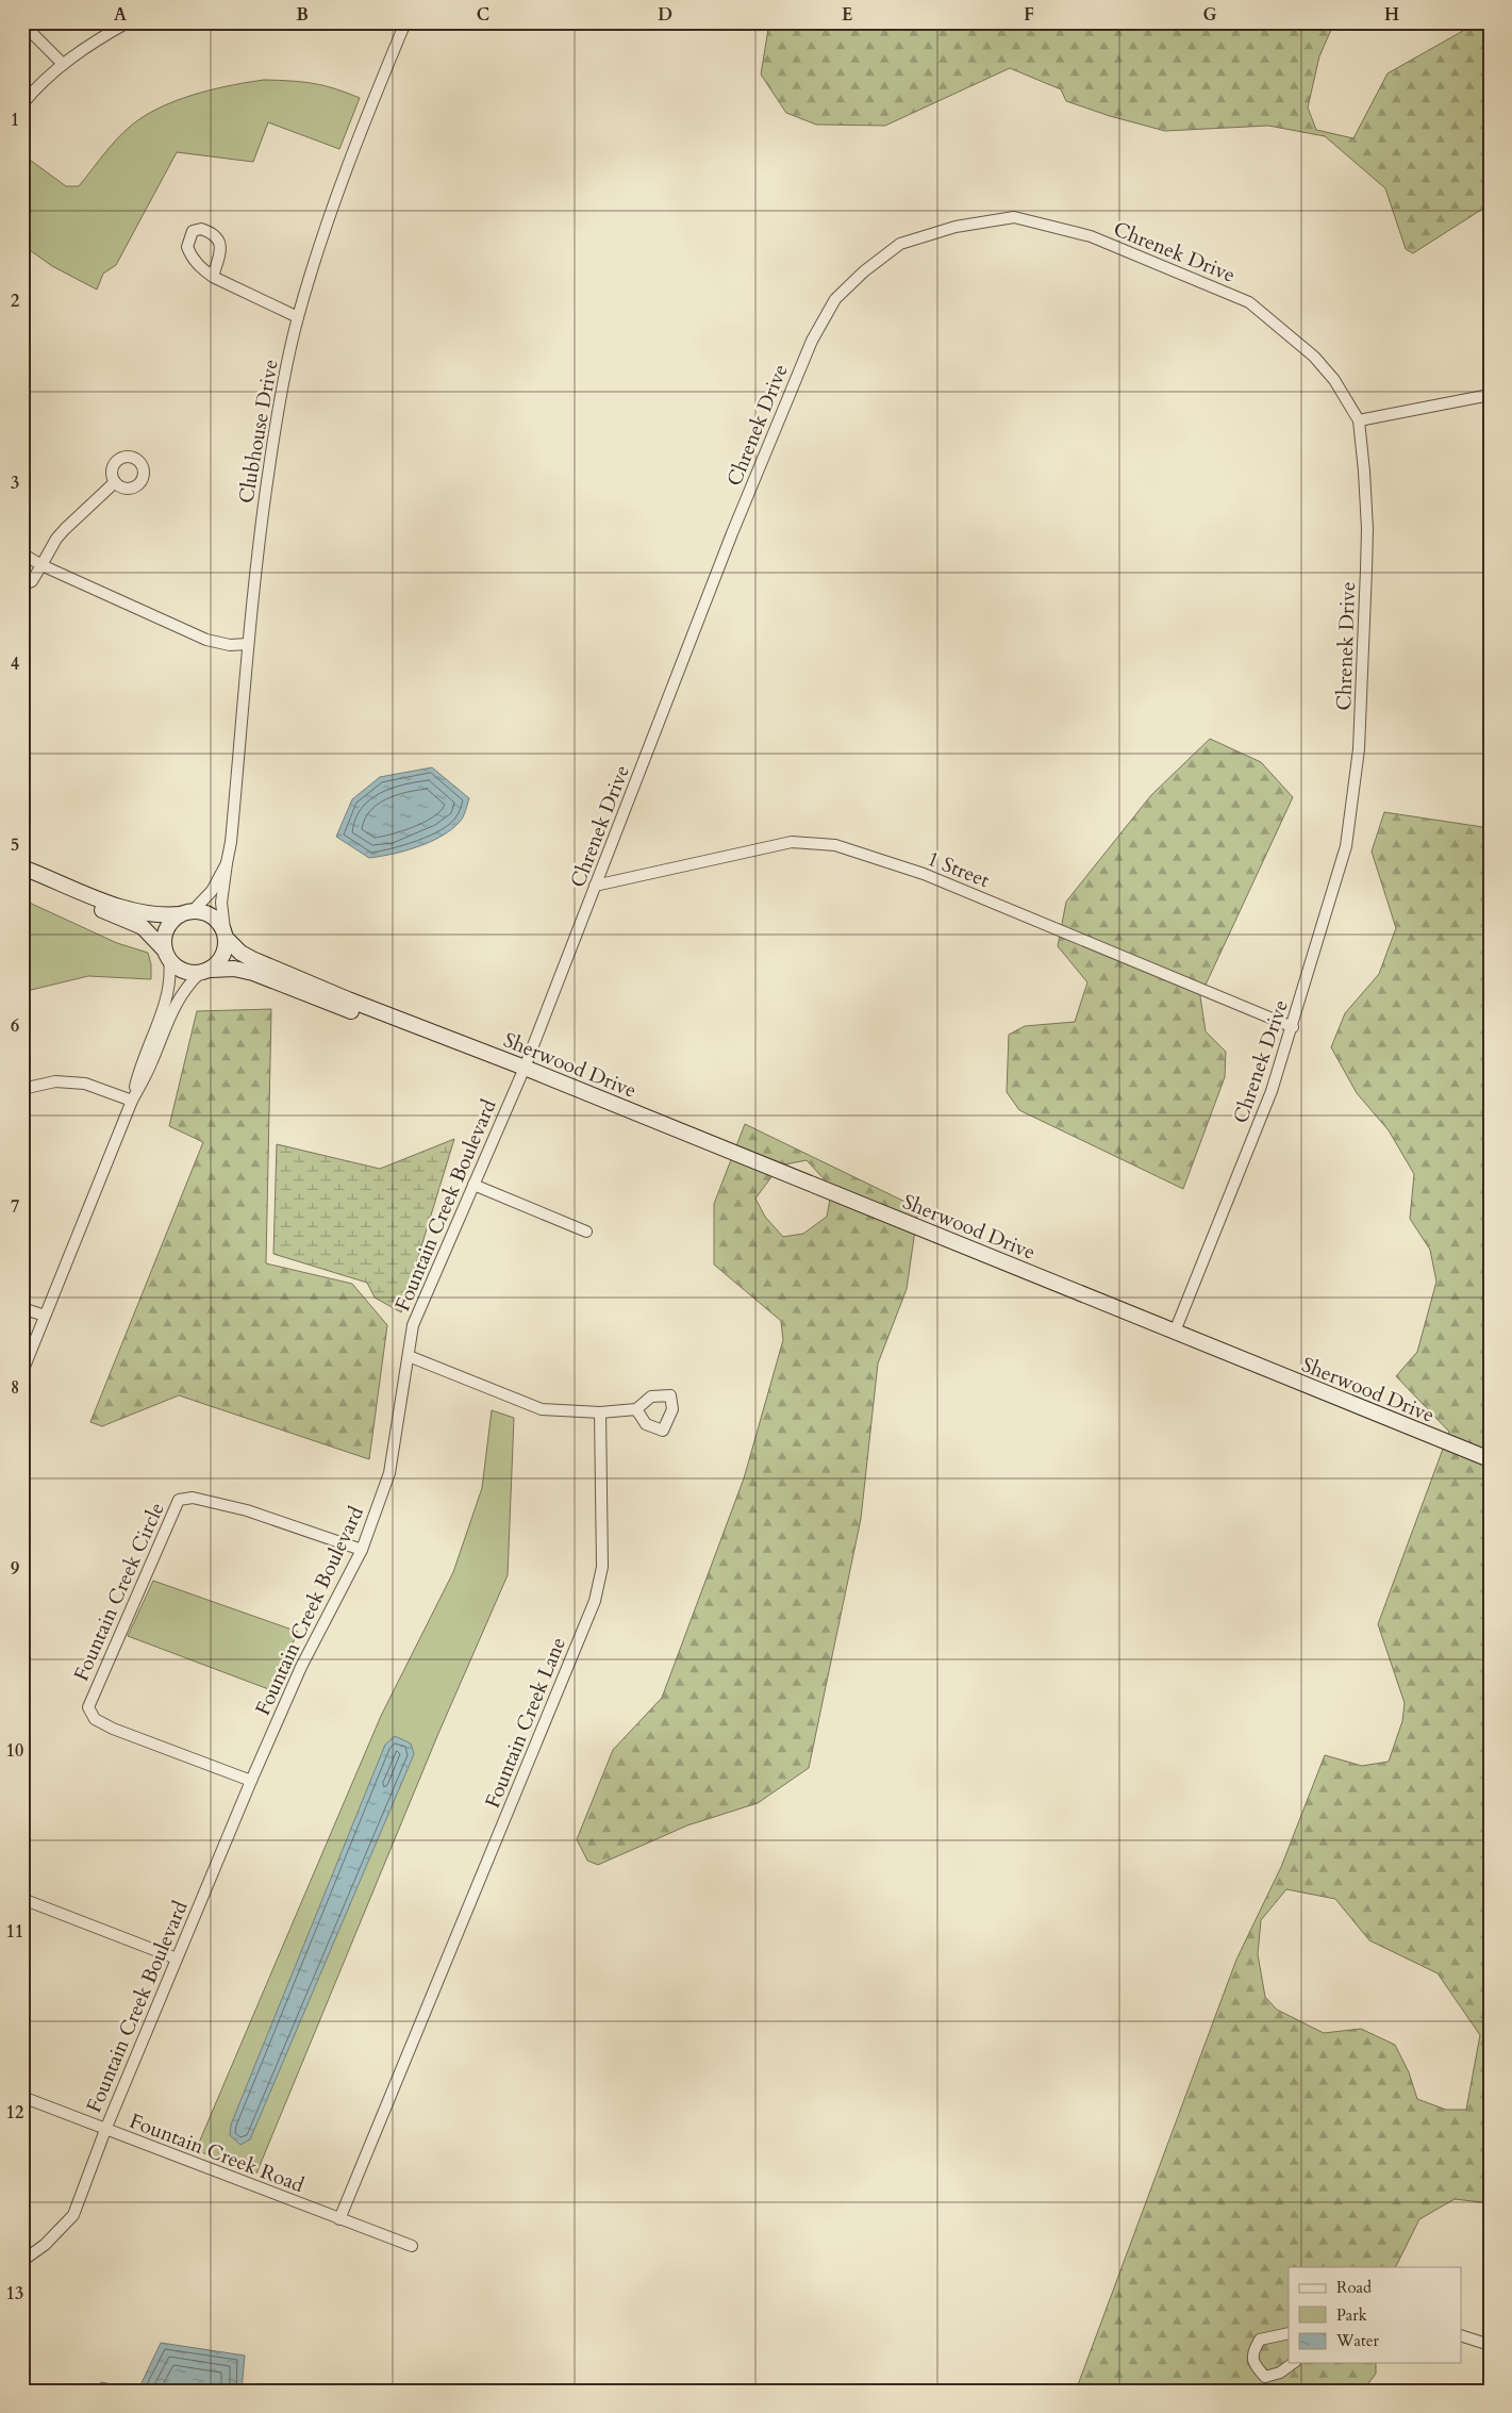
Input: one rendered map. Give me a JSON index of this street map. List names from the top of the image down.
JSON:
{
  "streets": {
    "street": [
      "Chrenek Drive",
      "Clubhouse Drive",
      "1 Street",
      "Sherwood Drive",
      "Fountain Creek Boulevard",
      "Fountain Creek Circle",
      "Fountain Creek Lane",
      "Fountain Creek Road"
    ]
  },
  "crossings": [
    ["Chrenek Drive", "1 Street"],
    ["Chrenek Drive", "Sherwood Drive"],
    ["Chrenek Drive", "Fountain Creek Boulevard"],
    ["Clubhouse Drive", "Sherwood Drive"],
    ["Sherwood Drive", "Fountain Creek Boulevard"],
    ["Fountain Creek Boulevard", "Fountain Creek Circle"],
    ["Fountain Creek Boulevard", "Fountain Creek Road"],
    ["Fountain Creek Lane", "Fountain Creek Road"]
  ],
  "legend": ["Road", "Park", "Water"],
  "grid": {
    "columns": [
      "A",
      "B",
      "C",
      "D",
      "E",
      "F",
      "G",
      "H"
    ],
    "rows": [
      "1",
      "2",
      "3",
      "4",
      "5",
      "6",
      "7",
      "8",
      "9",
      "10",
      "11",
      "12",
      "13"
    ]
  }
}
